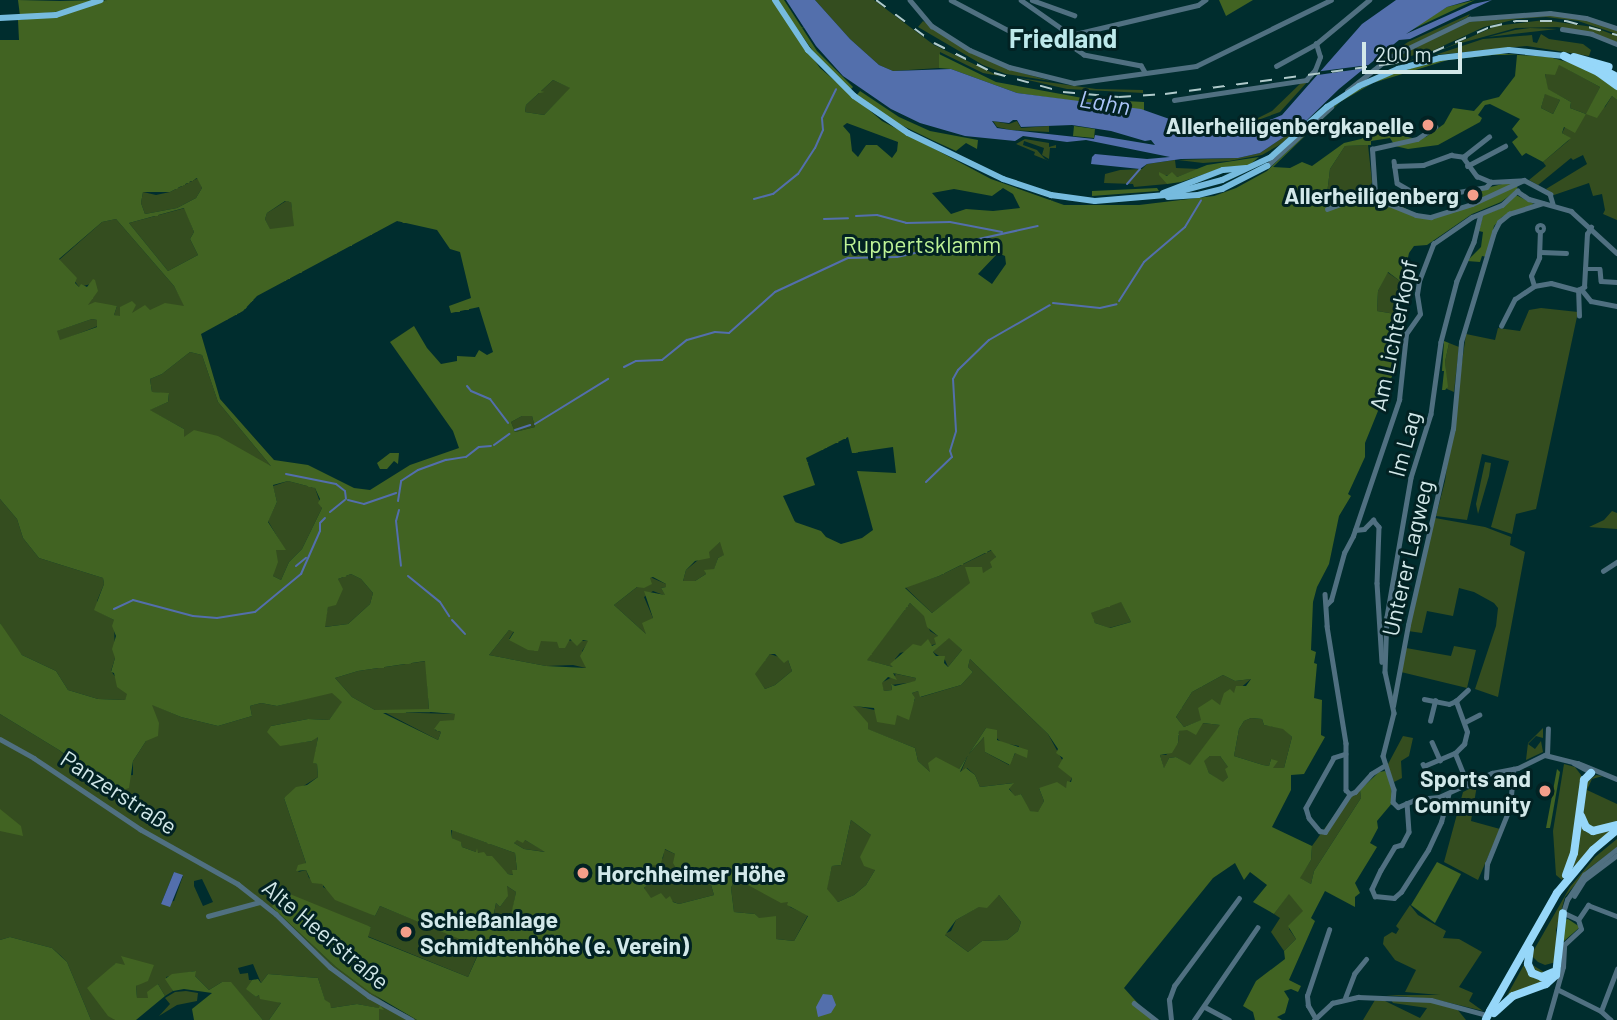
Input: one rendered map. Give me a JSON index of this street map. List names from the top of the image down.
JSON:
{
  "streets": {
    "street": [
      "Am Lichterkopf",
      "Im Lag",
      "Unterer Lagweg",
      "Panzerstraße",
      "Alte Heerstraße"
    ]
  },
  "crossings": [
    ["Am Lichterkopf", "Im Lag"],
    ["Im Lag", "Unterer Lagweg"],
    ["Panzerstraße", "Alte Heerstraße"]
  ],
  "districts": ["Friedland"],
  "water": ["Lahn"],
  "parks": ["Ruppertsklamm"],
  "places": [
    "Allerheiligenbergkapelle",
    "Allerheiligenberg",
    "Sports and Community",
    "Horchheimer Höhe",
    "Schießanlage Schmidtenhöhe (e. Verein)"
  ],
  "scale_bar": "200 m"
}
